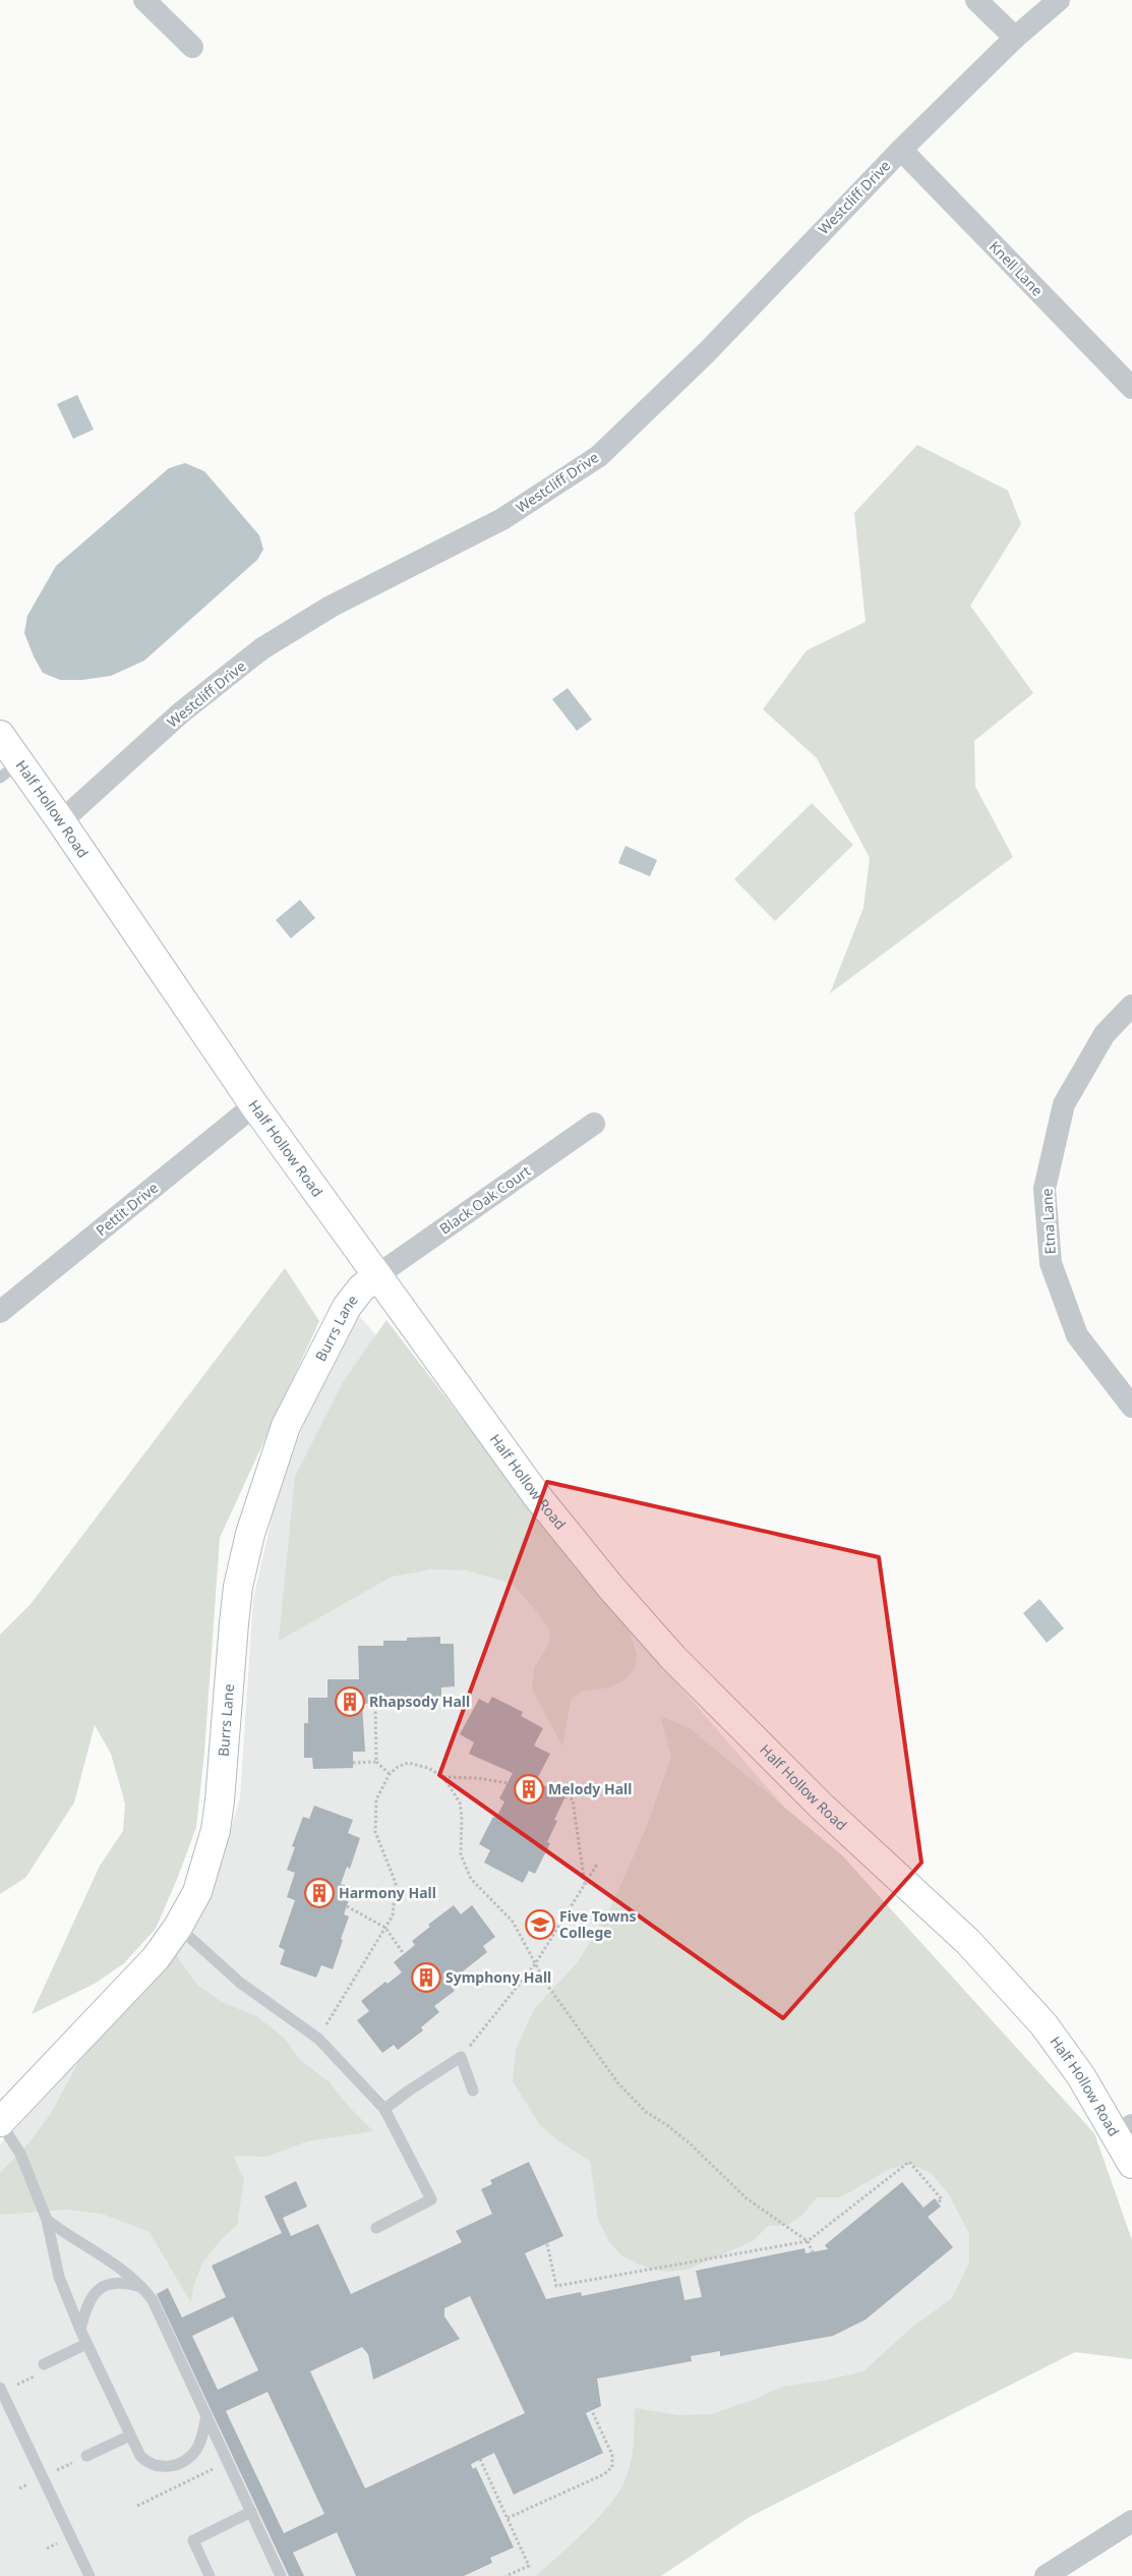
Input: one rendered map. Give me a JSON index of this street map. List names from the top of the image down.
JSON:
{
  "streets": {
    "main road": ["Half Hollow Road", "Burrs Lane"],
    "street": [
      "Westcliff Drive",
      "Knell Lane",
      "Black Oak Court",
      "Pettit Drive",
      "Etna Lane"
    ]
  },
  "crossings": [
    ["Westcliff Drive", "Knell Lane"],
    ["Westcliff Drive", "Half Hollow Road"],
    ["Half Hollow Road", "Black Oak Court"],
    ["Half Hollow Road", "Pettit Drive"],
    ["Half Hollow Road", "Burrs Lane"],
    ["Black Oak Court", "Burrs Lane"]
  ],
  "places": {
    "building": [
      "Rhapsody Hall",
      "Melody Hall",
      "Harmony Hall",
      "Symphony Hall"
    ],
    "school or university": ["Five Towns College"]
  }
}
